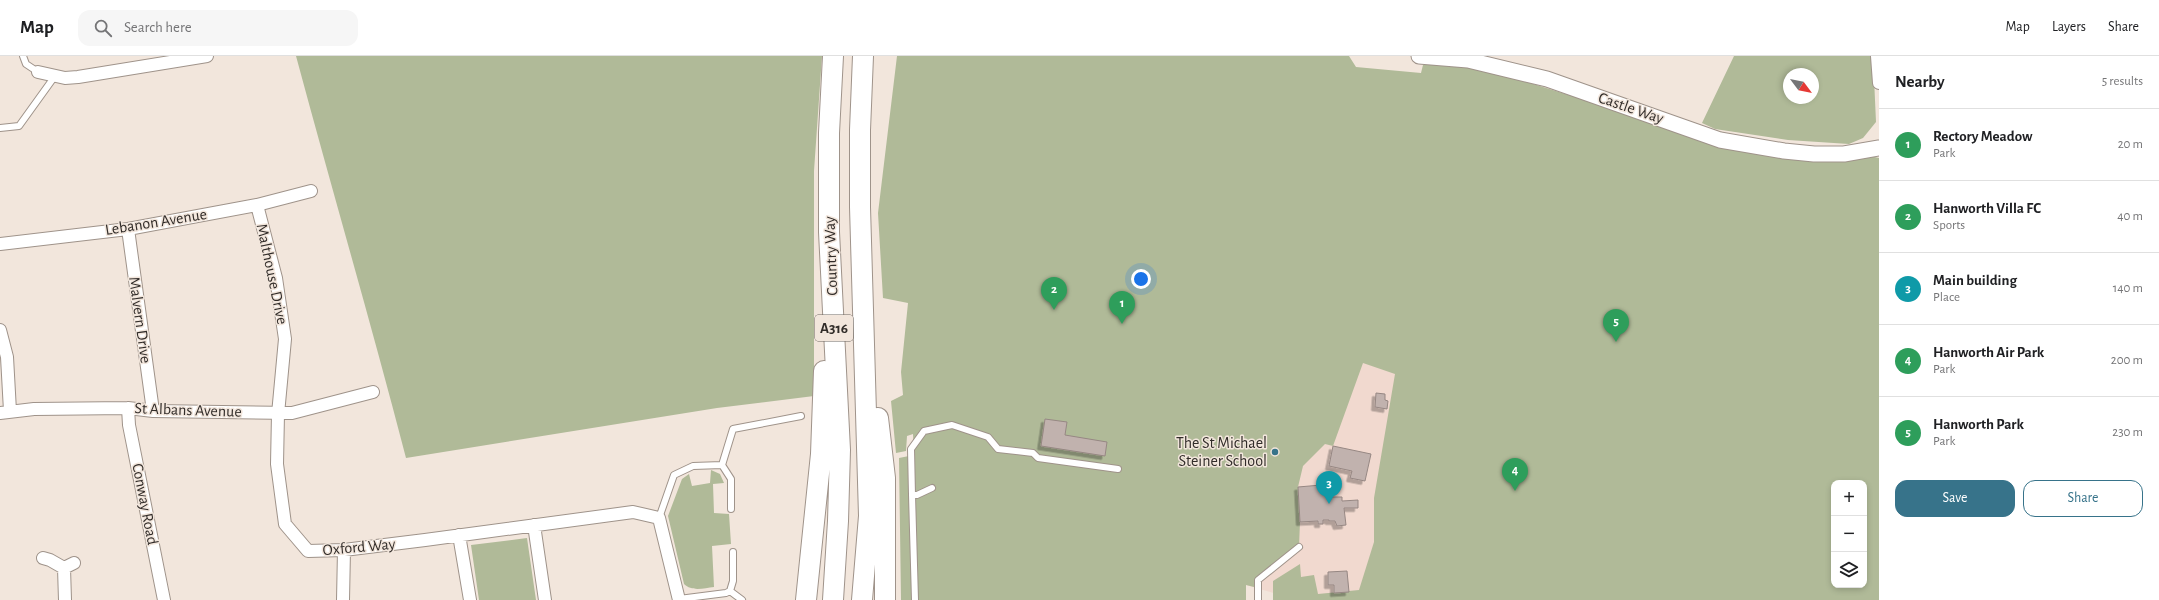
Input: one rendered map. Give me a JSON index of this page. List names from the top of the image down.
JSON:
{
  "streets": {
    "highway": ["Country Way", "A316"],
    "street": [
      "Castle Way",
      "Lebanon Avenue",
      "Malthouse Drive",
      "Malvern Drive",
      "St Albans Avenue",
      "Conway Road",
      "Oxford Way"
    ]
  },
  "crossings": [
    ["Lebanon Avenue", "Malthouse Drive"],
    ["Lebanon Avenue", "Malvern Drive"],
    ["Malthouse Drive", "St Albans Avenue"],
    ["Malthouse Drive", "Oxford Way"],
    ["Malvern Drive", "St Albans Avenue"],
    ["St Albans Avenue", "Conway Road"],
    ["St Albans Avenue", "Oxford Way"]
  ],
  "places": ["The St Michael Steiner School"],
  "north": "bottom right",
  "page": {
    "header": "Map",
    "search": "Search here",
    "nav": ["Map", "Layers", "Share"],
    "heading": ["Nearby", "5 results"],
    "list": [
      {
        "mark": "1",
        "name": "Rectory Meadow",
        "note": "Park",
        "value": "20 m"
      },
      {
        "mark": "2",
        "name": "Hanworth Villa FC",
        "note": "Sports",
        "value": "40 m"
      },
      {
        "mark": "3",
        "name": "Main building",
        "note": "Place",
        "value": "140 m"
      },
      {
        "mark": "4",
        "name": "Hanworth Air Park",
        "note": "Park",
        "value": "200 m"
      },
      {
        "mark": "5",
        "name": "Hanworth Park",
        "note": "Park",
        "value": "230 m"
      }
    ],
    "pins": [
      "2",
      "1",
      "5",
      "4",
      "3"
    ],
    "buttons": ["Save", "Share"],
    "map_buttons": ["+", "−"]
  }
}
